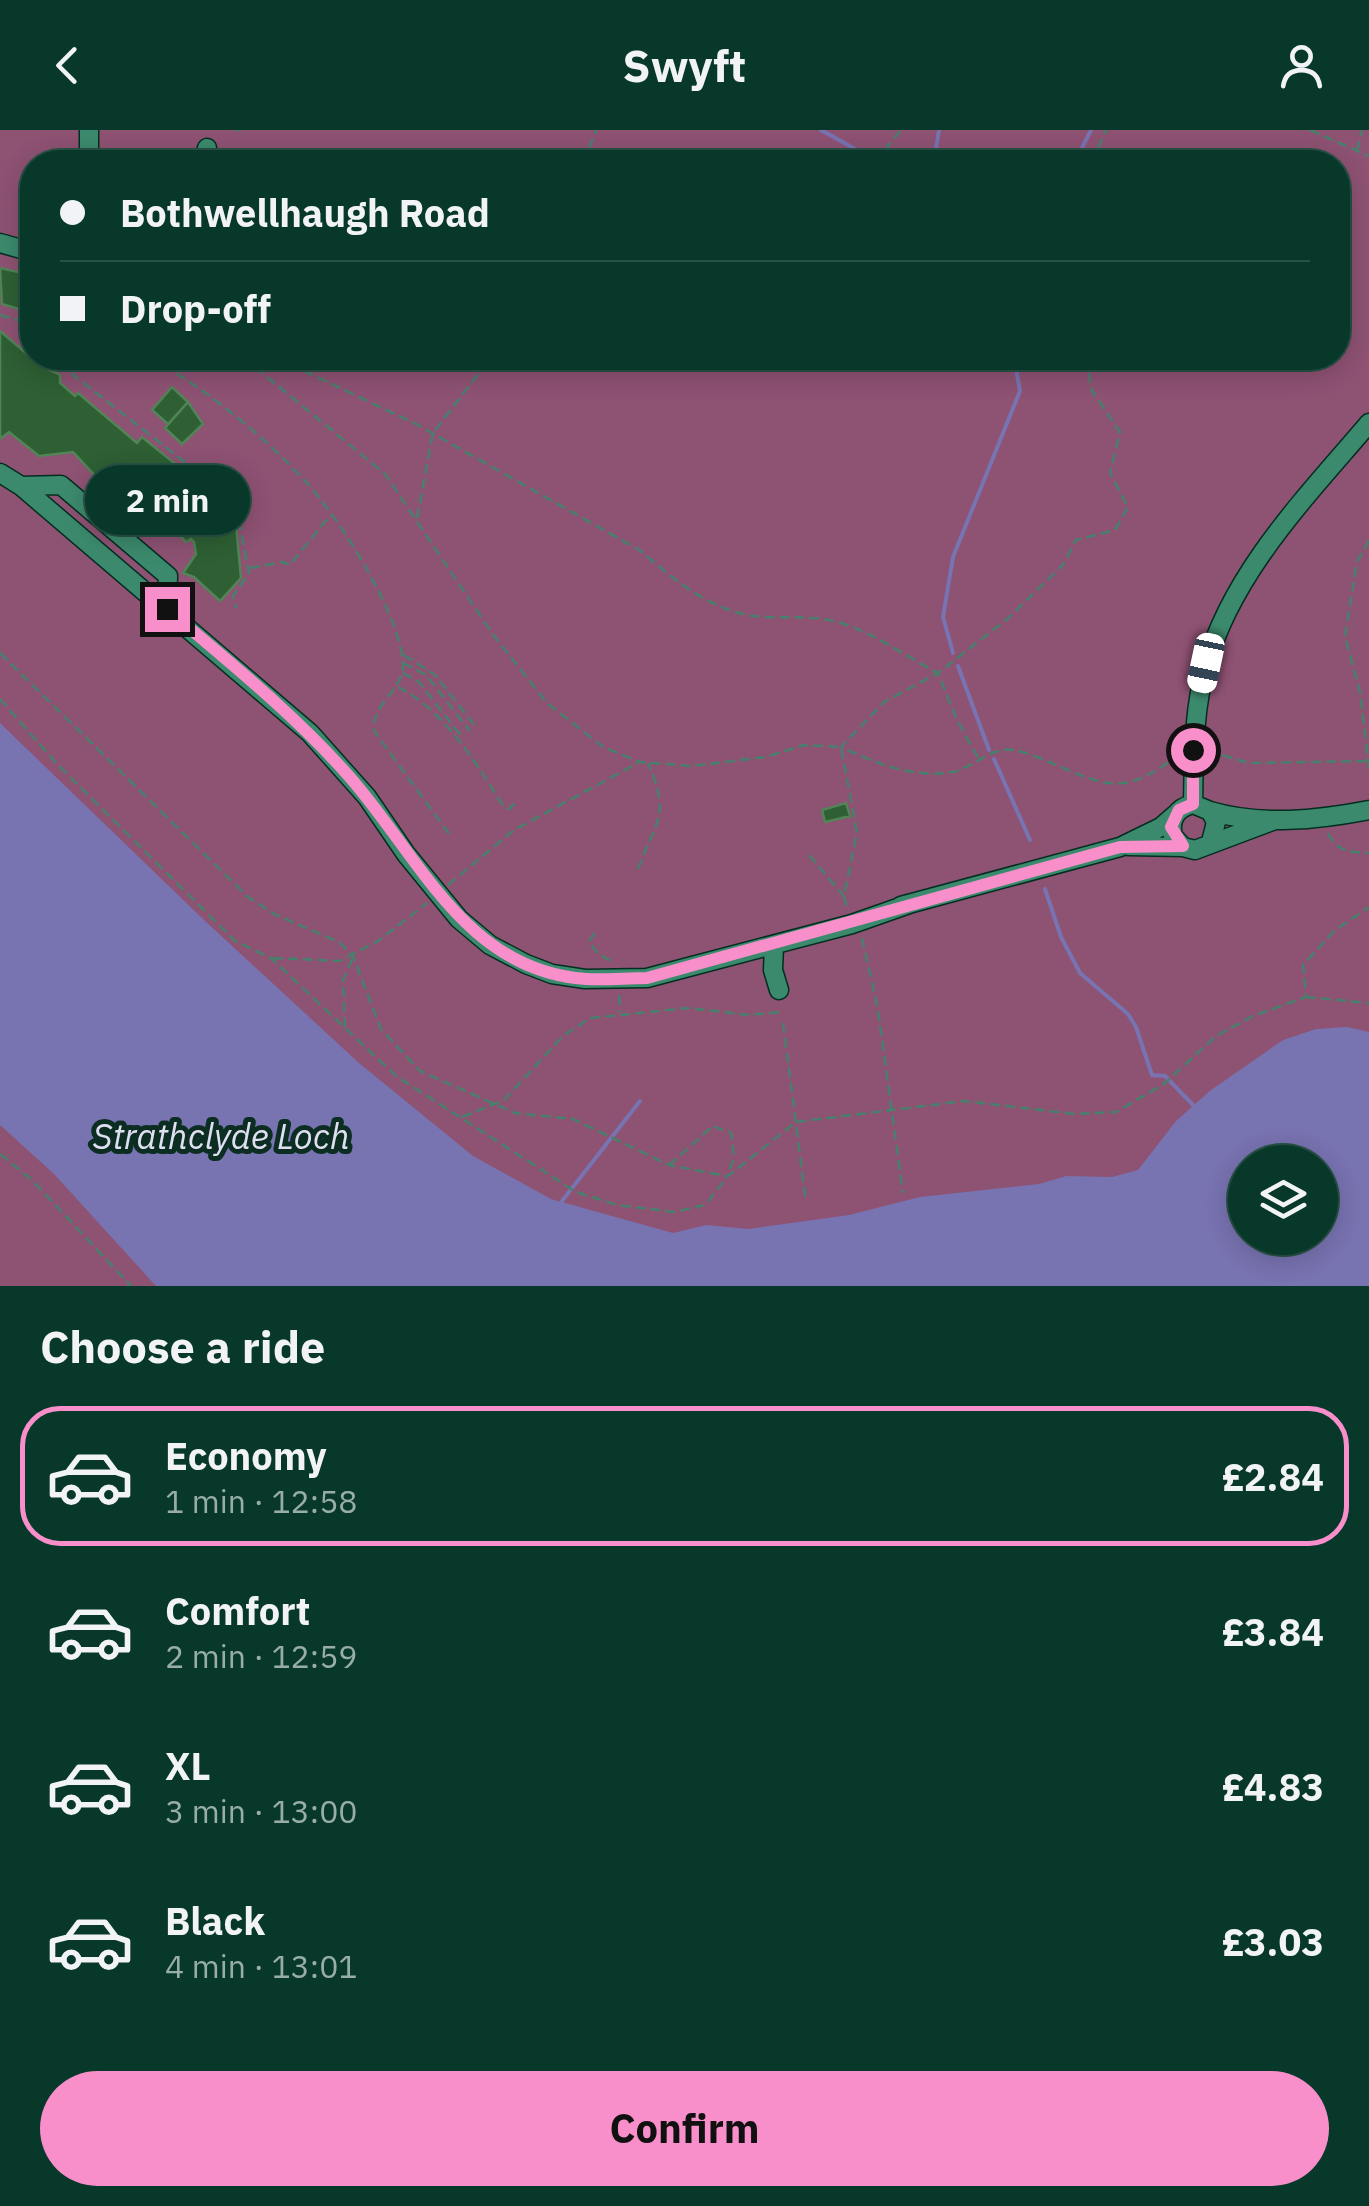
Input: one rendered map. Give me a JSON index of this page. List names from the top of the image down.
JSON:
{
  "water": ["Strathclyde Loch"],
  "page": {
    "header": "Swyft",
    "banner": ["Bothwellhaugh Road", "Drop-off"],
    "bubble": "2 min",
    "heading": "Choose a ride",
    "list": [
      {
        "name": "Economy",
        "note": "1 min · 12:58",
        "value": "£2.84"
      },
      {
        "name": "Comfort",
        "note": "2 min · 12:59",
        "value": "£3.84"
      },
      {
        "name": "XL",
        "note": "3 min · 13:00",
        "value": "£4.83"
      },
      {
        "name": "Black",
        "note": "4 min · 13:01",
        "value": "£3.03"
      }
    ],
    "buttons": "Confirm"
  }
}
